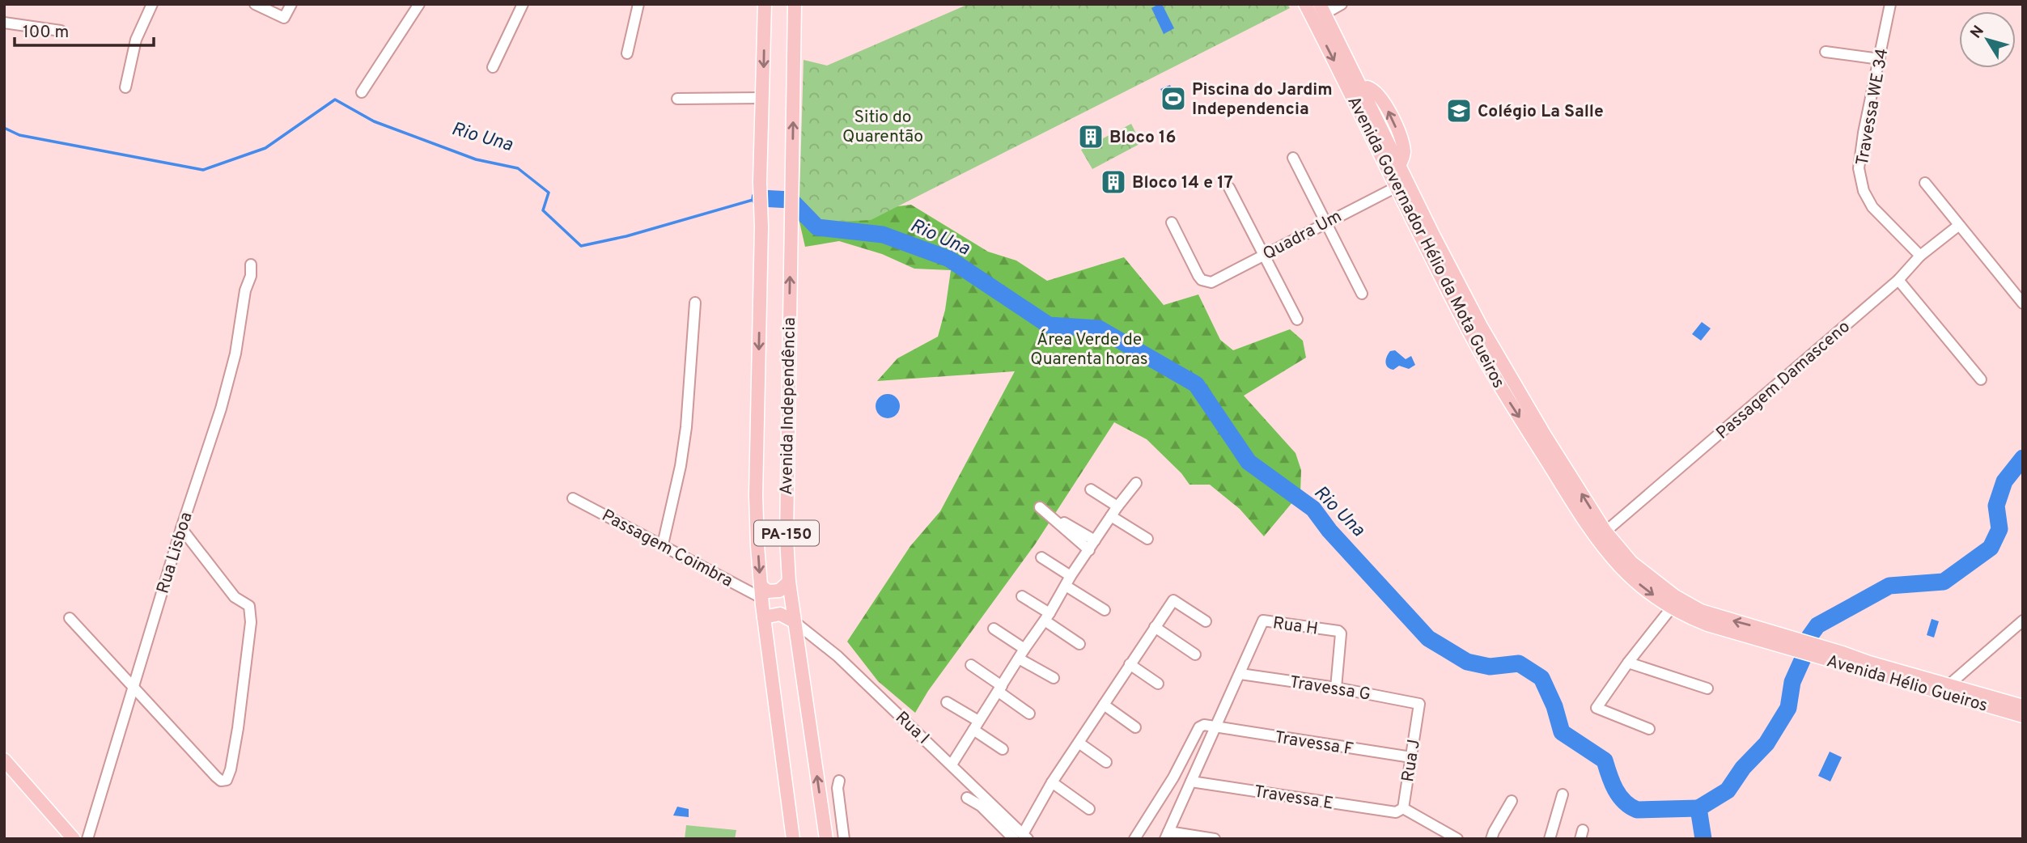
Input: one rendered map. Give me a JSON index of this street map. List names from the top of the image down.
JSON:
{
  "streets": {
    "main road": [
      "Avenida Governador Hélio da Mota Gueiros",
      "Avenida Independência",
      "PA-150",
      "Avenida Hélio Gueiros"
    ],
    "street": [
      "Travessa WE 34",
      "Quadra Um",
      "Passagem Damasceno",
      "Passagem Coimbra",
      "Rua Lisboa",
      "Rua H",
      "Travessa G",
      "Rua I",
      "Travessa F",
      "Rua J",
      "Travessa E"
    ]
  },
  "crossings": [
    ["Travessa WE 34", "Passagem Damasceno"],
    ["Quadra Um", "Avenida Governador Hélio da Mota Gueiros"],
    ["Avenida Governador Hélio da Mota Gueiros", "Passagem Damasceno"],
    ["Avenida Governador Hélio da Mota Gueiros", "Avenida Hélio Gueiros"],
    ["Avenida Independência", "Passagem Coimbra"],
    ["Avenida Independência", "Rua I"],
    ["Rua H", "Travessa G"],
    ["Travessa G", "Rua J"],
    ["Travessa F", "Rua J"],
    ["Rua J", "Travessa E"]
  ],
  "water": ["Rio Una"],
  "parks": ["Sitio do Quarentão", "Área Verde de Quarenta horas"],
  "places": {
    "sports": ["Piscina do Jardim Independencia"],
    "school or university": ["Colégio La Salle"],
    "building": ["Bloco 16", "Bloco 14 e 17"]
  },
  "scale_bar": "100 m",
  "north": "top left"
}
